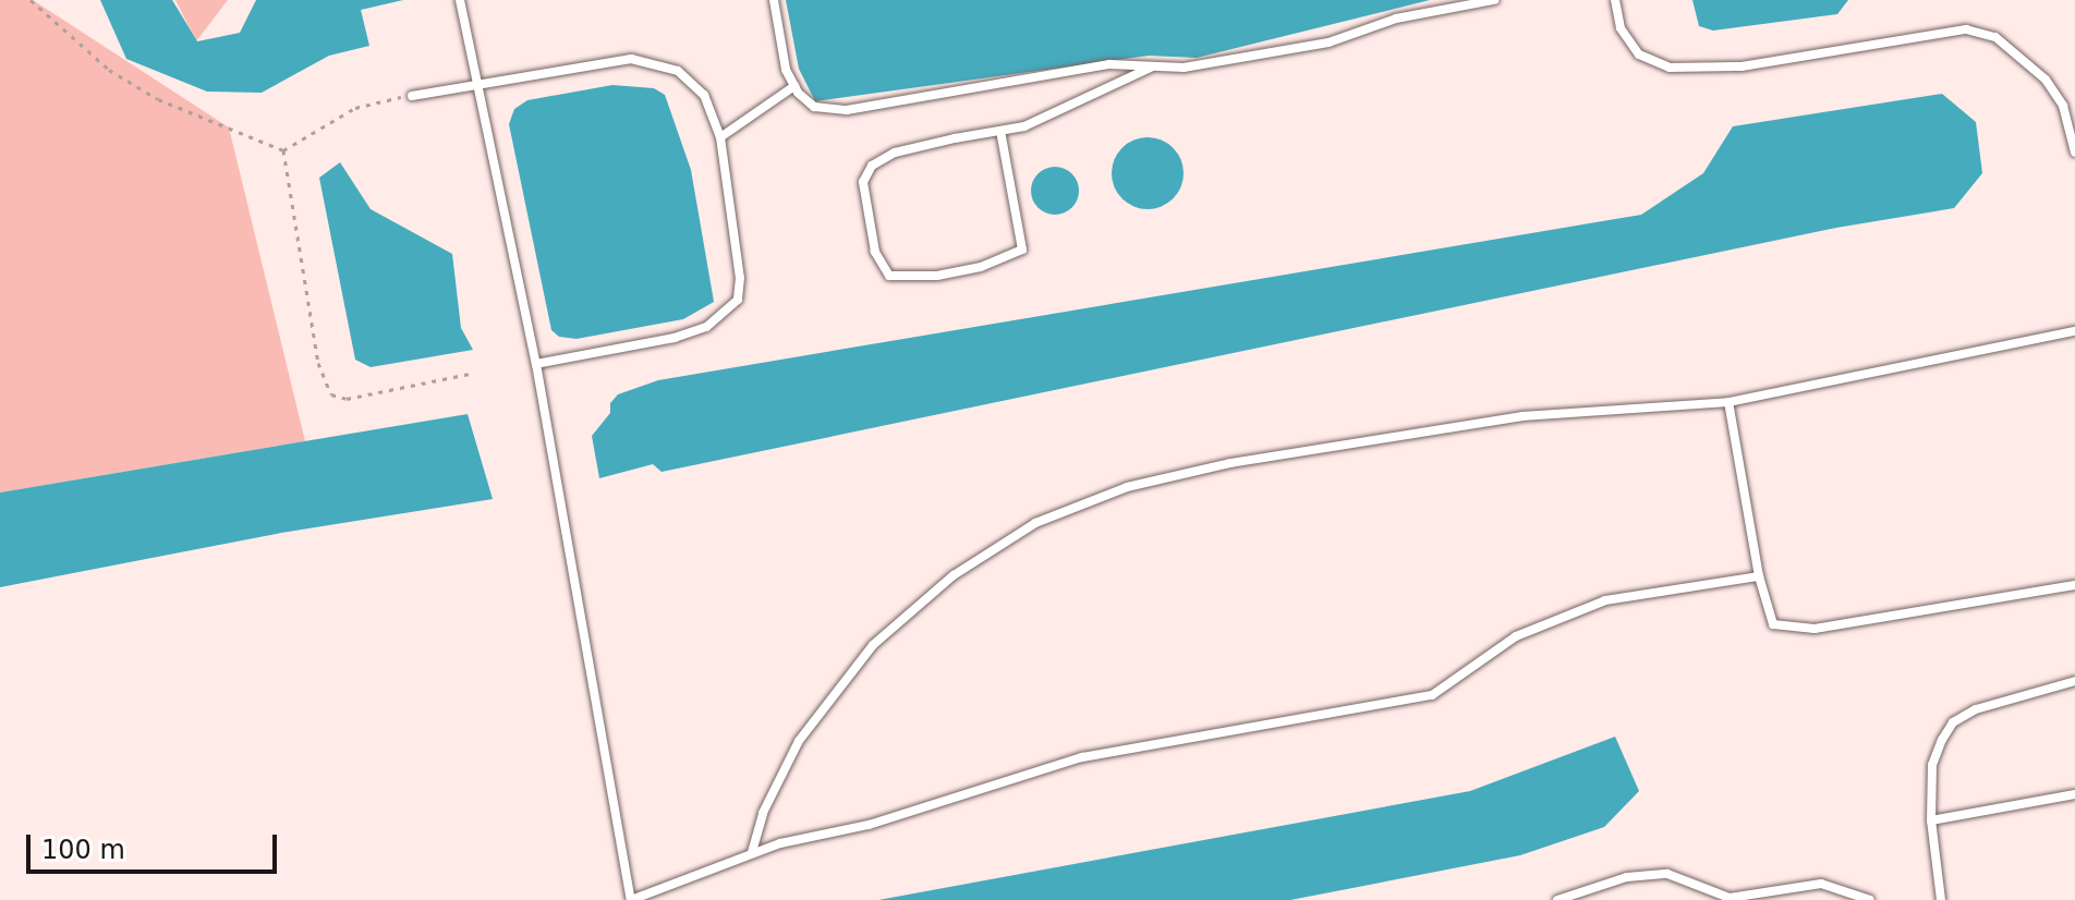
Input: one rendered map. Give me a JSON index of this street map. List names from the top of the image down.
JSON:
{
  "scale_bar": "100 m"
}
